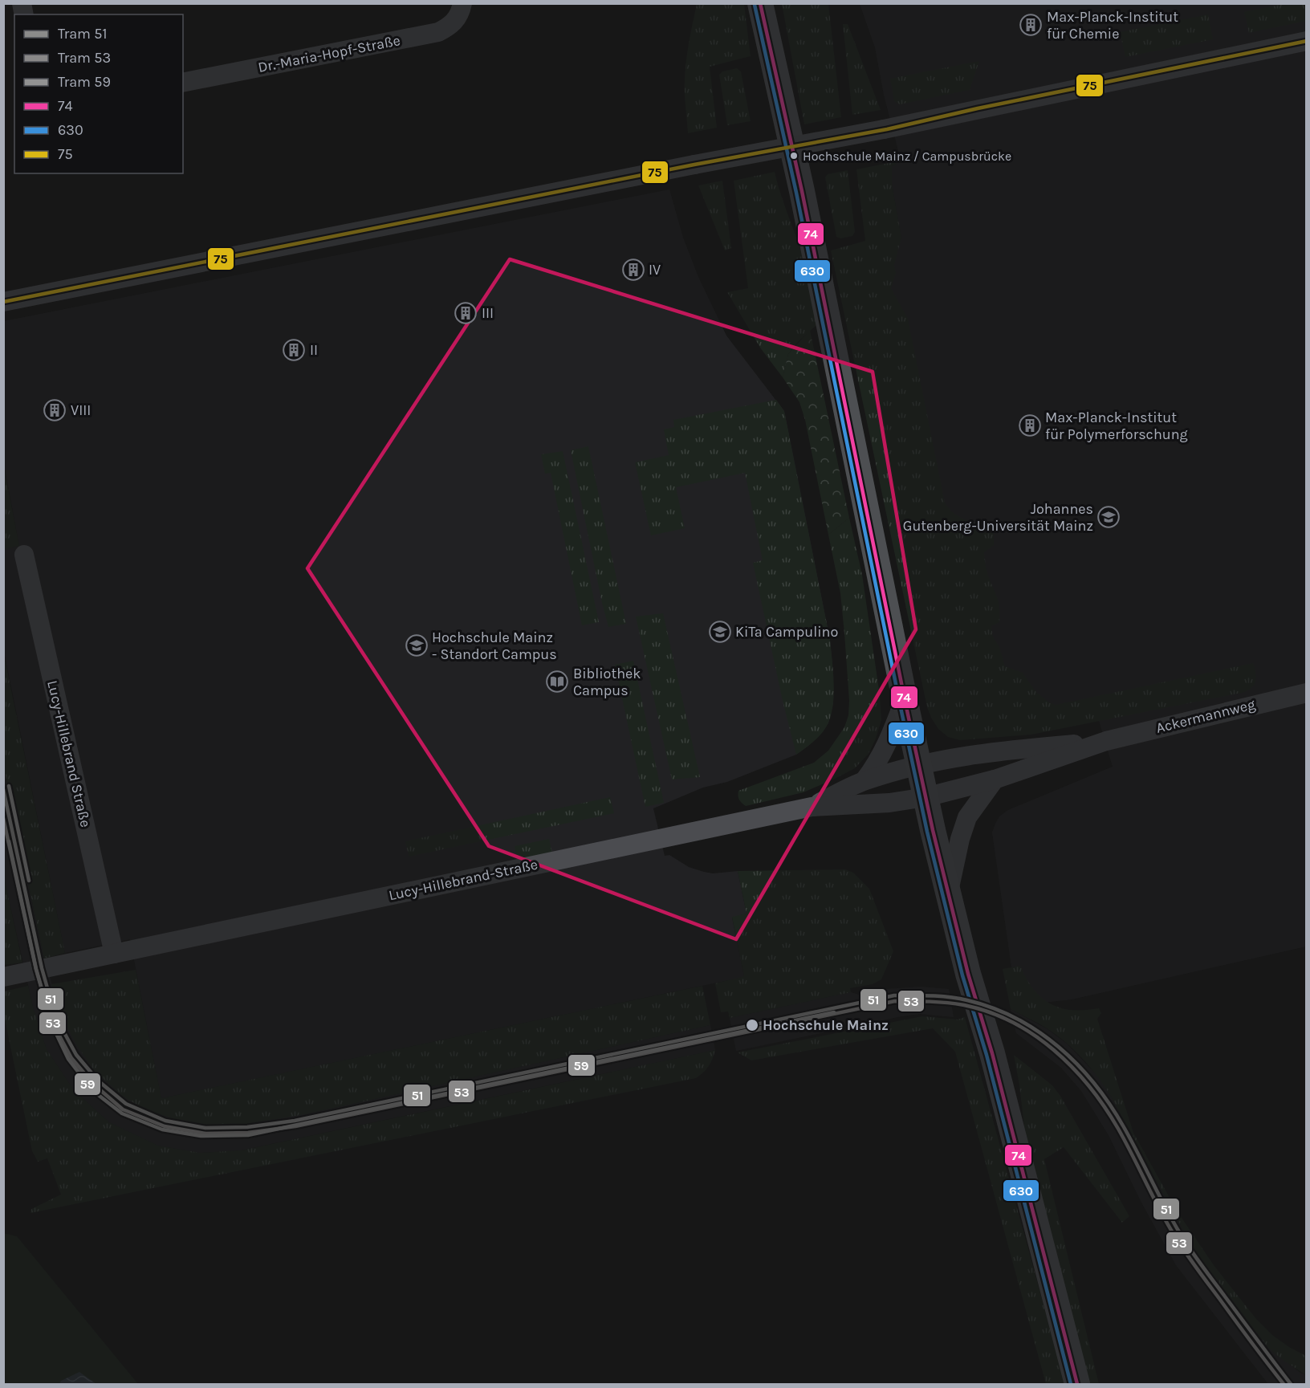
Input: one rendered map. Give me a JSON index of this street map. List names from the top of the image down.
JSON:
{
  "streets": {
    "street": [
      "Dr.-Maria-Hopf-Straße",
      "Ackermannweg",
      "Lucy-Hillebrand Straße",
      "Lucy-Hillebrand-Straße"
    ]
  },
  "crossings": [
    ["Ackermannweg", "Lucy-Hillebrand-Straße"],
    ["Lucy-Hillebrand Straße", "Lucy-Hillebrand-Straße"]
  ],
  "places": {
    "building": [
      "Max-Planck-Institut für Chemie",
      "IV",
      "III",
      "II",
      "VIII",
      "Max-Planck-Institut für Polymerforschung"
    ],
    "other": ["Hochschule Mainz / Campusbrücke", "Hochschule Mainz"],
    "school or university": ["Johannes Gutenberg-Universität Mainz", "KiTa Campulino", "Hochschule Mainz - Standort Campus"],
    "library": ["Bibliothek Campus"]
  },
  "lines": [
    "transit line 74",
    "transit line 630",
    "transit line 75",
    "tram line 59",
    "tram line 51",
    "tram line 53"
  ],
  "legend": [
    "Tram 51",
    "Tram 53",
    "Tram 59",
    "74",
    "630",
    "75"
  ]
}
